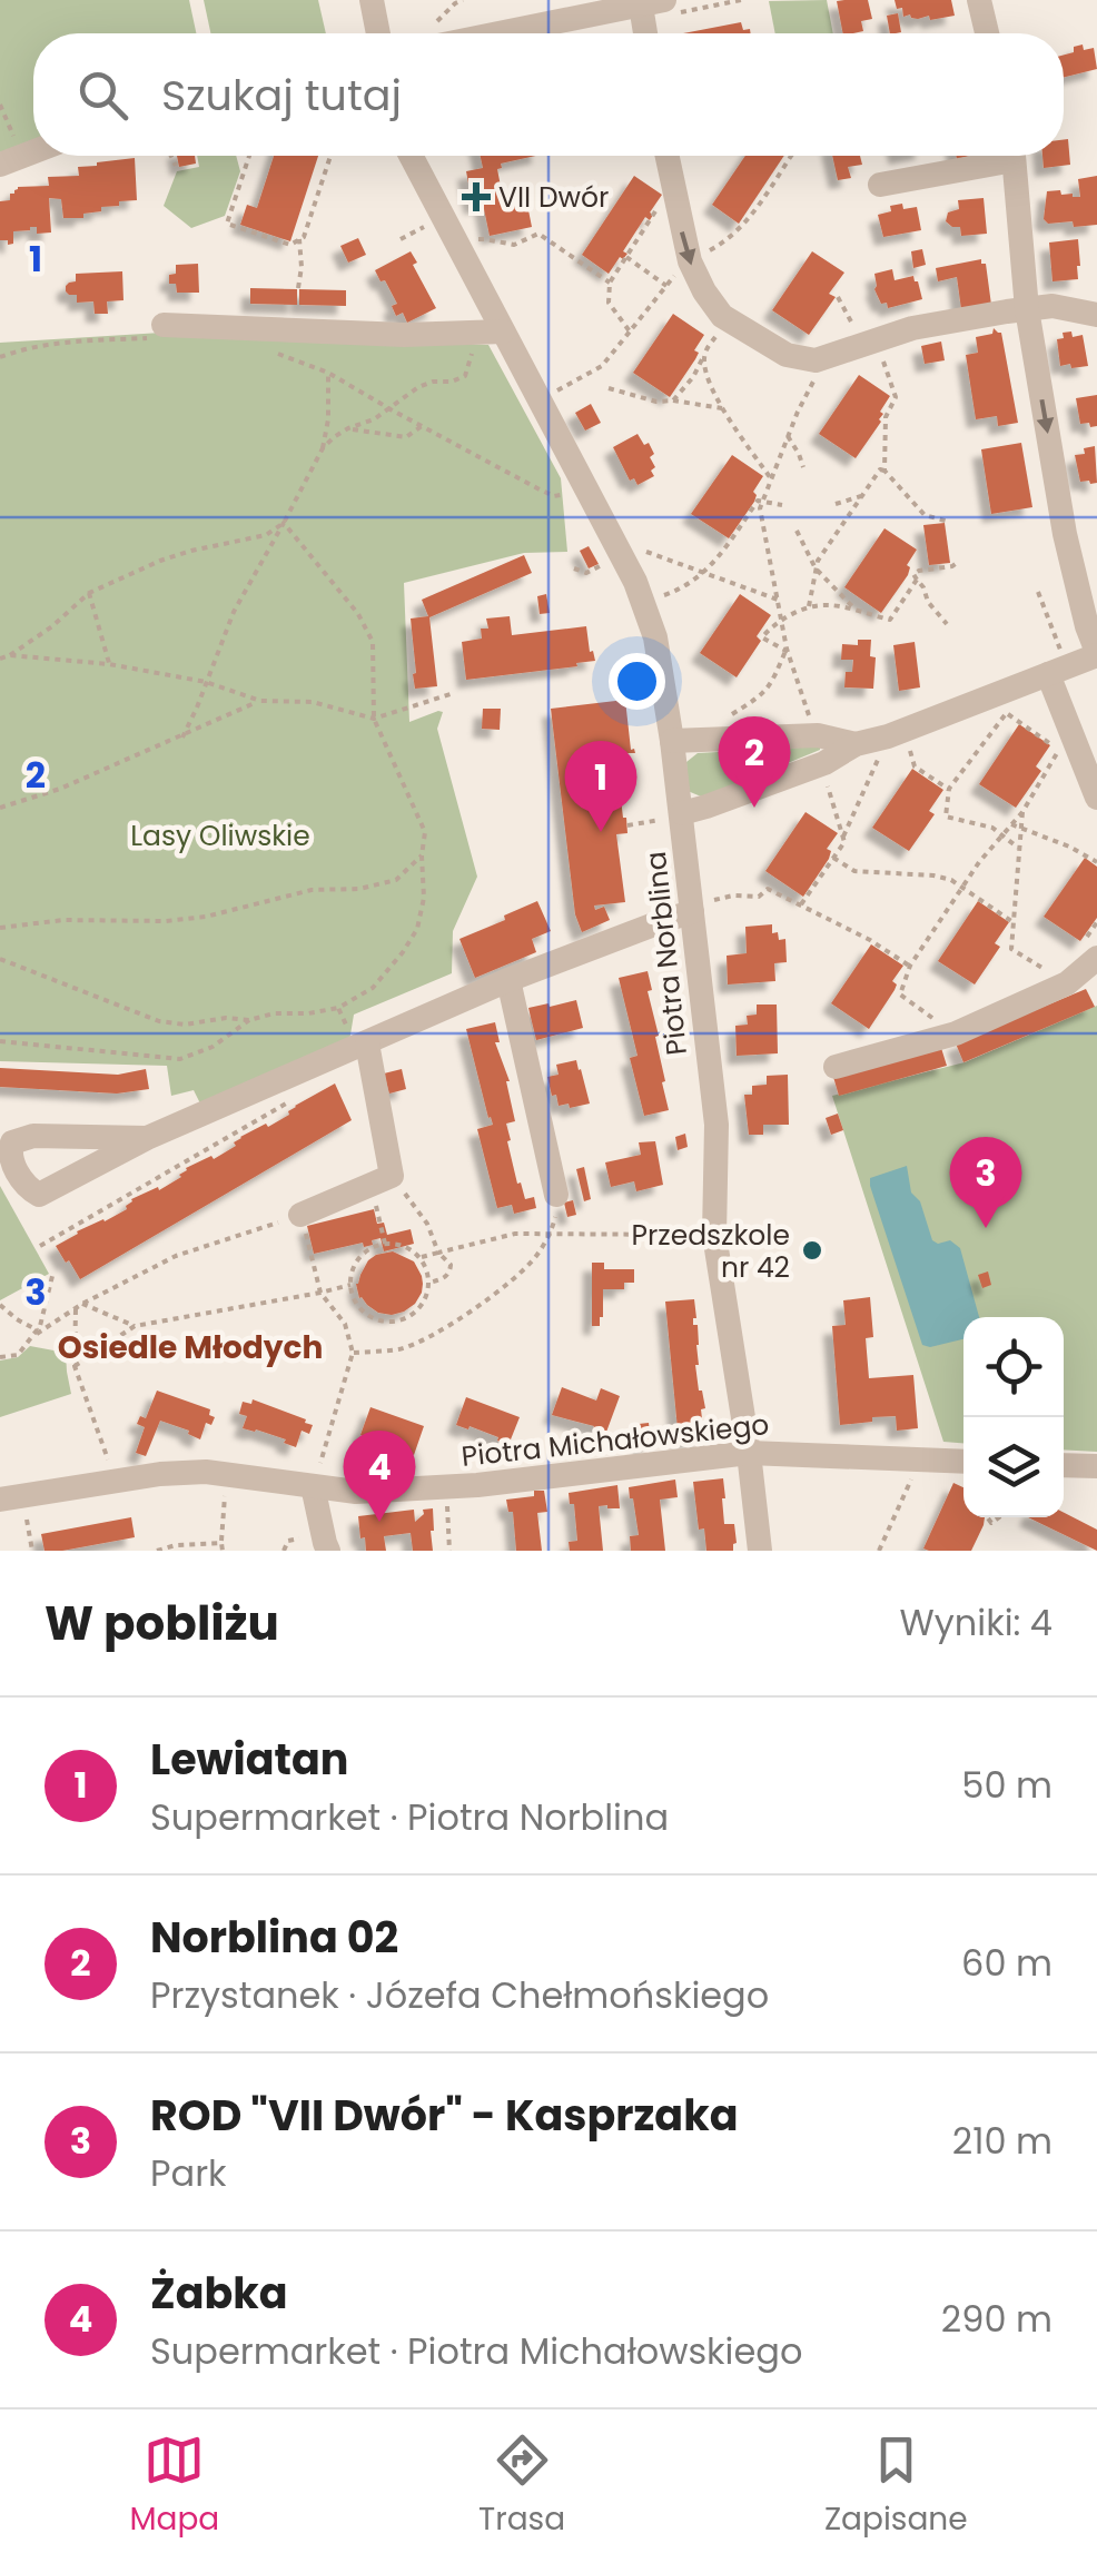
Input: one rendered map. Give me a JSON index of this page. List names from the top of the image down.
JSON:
{
  "streets": {
    "street": ["Piotra Norblina", "Piotra Michałowskiego"]
  },
  "crossings": [
    ["Piotra Norblina", "Piotra Michałowskiego"]
  ],
  "districts": ["Osiedle Młodych"],
  "parks": ["Lasy Oliwskie"],
  "places": {
    "health": ["VII Dwór"],
    "other": ["Przedszkole nr 42"]
  },
  "page": {
    "search": "Szukaj tutaj",
    "pins": [
      "2",
      "1",
      "3",
      "4"
    ],
    "heading": ["W pobliżu", "Wyniki: 4"],
    "list": [
      {
        "mark": "1",
        "name": "Lewiatan",
        "note": "Supermarket · Piotra Norblina",
        "value": "50 m"
      },
      {
        "mark": "2",
        "name": "Norblina 02",
        "note": "Przystanek · Józefa Chełmońskiego",
        "value": "60 m"
      },
      {
        "mark": "3",
        "name": "ROD \"VII Dwór\" - Kasprzaka",
        "note": "Park",
        "value": "210 m"
      },
      {
        "mark": "4",
        "name": "Żabka",
        "note": "Supermarket · Piotra Michałowskiego",
        "value": "290 m"
      }
    ],
    "nav": ["Mapa", "Trasa", "Zapisane"]
  },
  "grid": {
    "rows": ["1", "2", "3"]
  }
}
